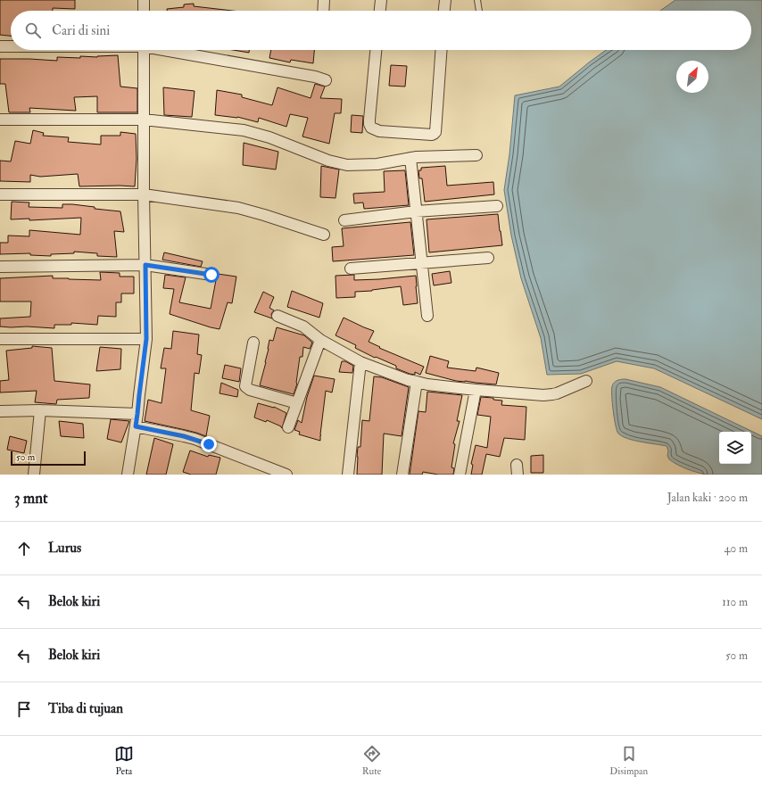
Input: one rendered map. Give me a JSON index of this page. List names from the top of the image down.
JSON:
{
  "scale_bar": "50 m",
  "north": "top right",
  "page": {
    "search": "Cari di sini",
    "scale": "50 m",
    "heading": ["3 mnt", "Jalan kaki · 200 m"],
    "list": [
      ["Lurus", "40 m"],
      ["Belok kiri", "110 m"],
      ["Belok kiri", "50 m"],
      "Tiba di tujuan"
    ],
    "nav": ["Peta", "Rute", "Disimpan"]
  }
}
